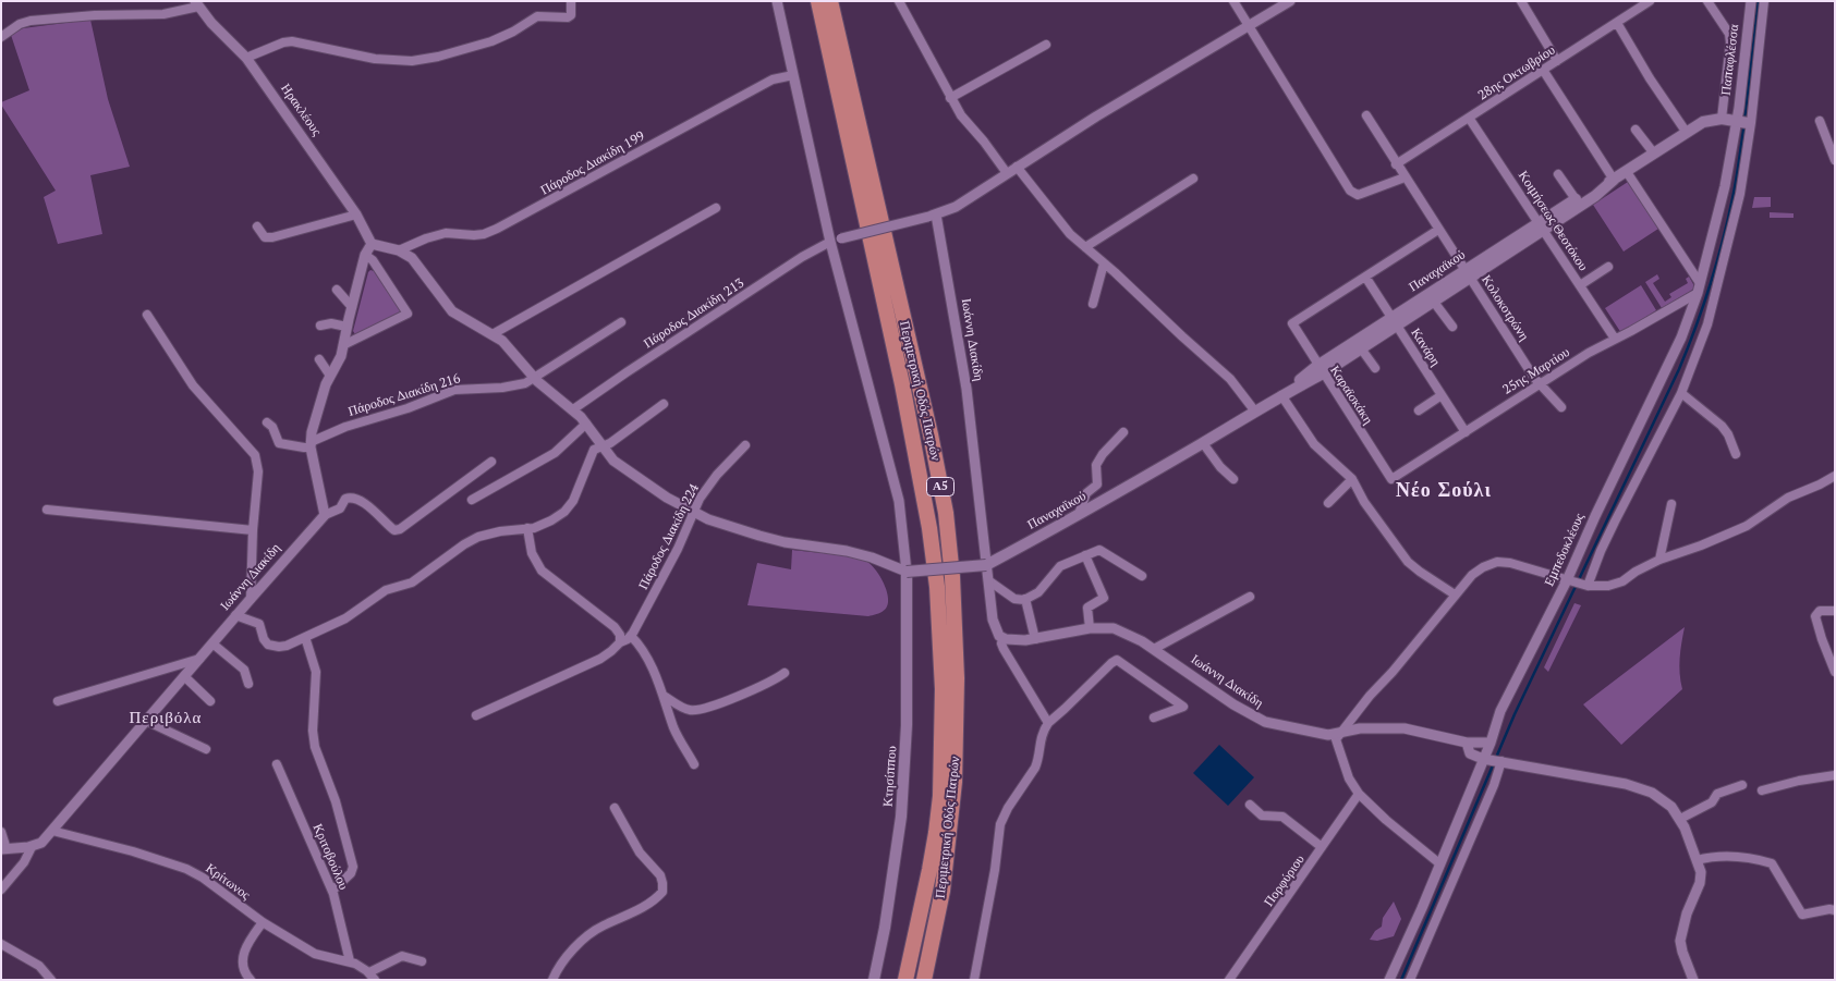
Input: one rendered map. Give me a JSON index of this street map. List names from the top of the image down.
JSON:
{
  "streets": {
    "highway": ["Περιμετρική Οδός Πατρών", "Α5"],
    "main road": ["Παναχαϊκού", "Κτησίππου"],
    "street": [
      "Παπαφλέσσα",
      "28ης Οκτωβρίου",
      "Ηρακλέους",
      "Πάροδος Διακίδη 199",
      "Κοιμήσεως Θεοτόκου",
      "Κολοκοτρώνη",
      "Πάροδος Διακίδη 213",
      "Ιωάννη Διακίδη",
      "Κανάρη",
      "25ης Μαρτίου",
      "Πάροδος Διακίδη 216",
      "Καραϊσκάκη",
      "Πάροδος Διακίδη 224",
      "Εμπεδοκλέους",
      "Κριτοβούλου",
      "Πορφύριου",
      "Κρίτωνος"
    ]
  },
  "crossings": [
    ["Παπαφλέσσα", "Εμπεδοκλέους"],
    ["28ης Οκτωβρίου", "Κοιμήσεως Θεοτόκου"],
    ["28ης Οκτωβρίου", "Κολοκοτρώνη"],
    ["Κοιμήσεως Θεοτόκου", "Παναχαϊκού"],
    ["Κοιμήσεως Θεοτόκου", "25ης Μαρτίου"],
    ["Παναχαϊκού", "Κολοκοτρώνη"],
    ["Παναχαϊκού", "Ιωάννη Διακίδη"],
    ["Παναχαϊκού", "Κανάρη"],
    ["Παναχαϊκού", "Καραϊσκάκη"],
    ["Κολοκοτρώνη", "25ης Μαρτίου"],
    ["Ιωάννη Διακίδη", "Εμπεδοκλέους"],
    ["Ιωάννη Διακίδη", "Κρίτωνος"],
    ["Κανάρη", "25ης Μαρτίου"],
    ["Κανάρη", "Καραϊσκάκη"],
    ["25ης Μαρτίου", "Καραϊσκάκη"],
    ["25ης Μαρτίου", "Εμπεδοκλέους"],
    ["Κριτοβούλου", "Κρίτωνος"]
  ],
  "districts": ["Νέο Σούλι", "Περιβόλα"]
}
